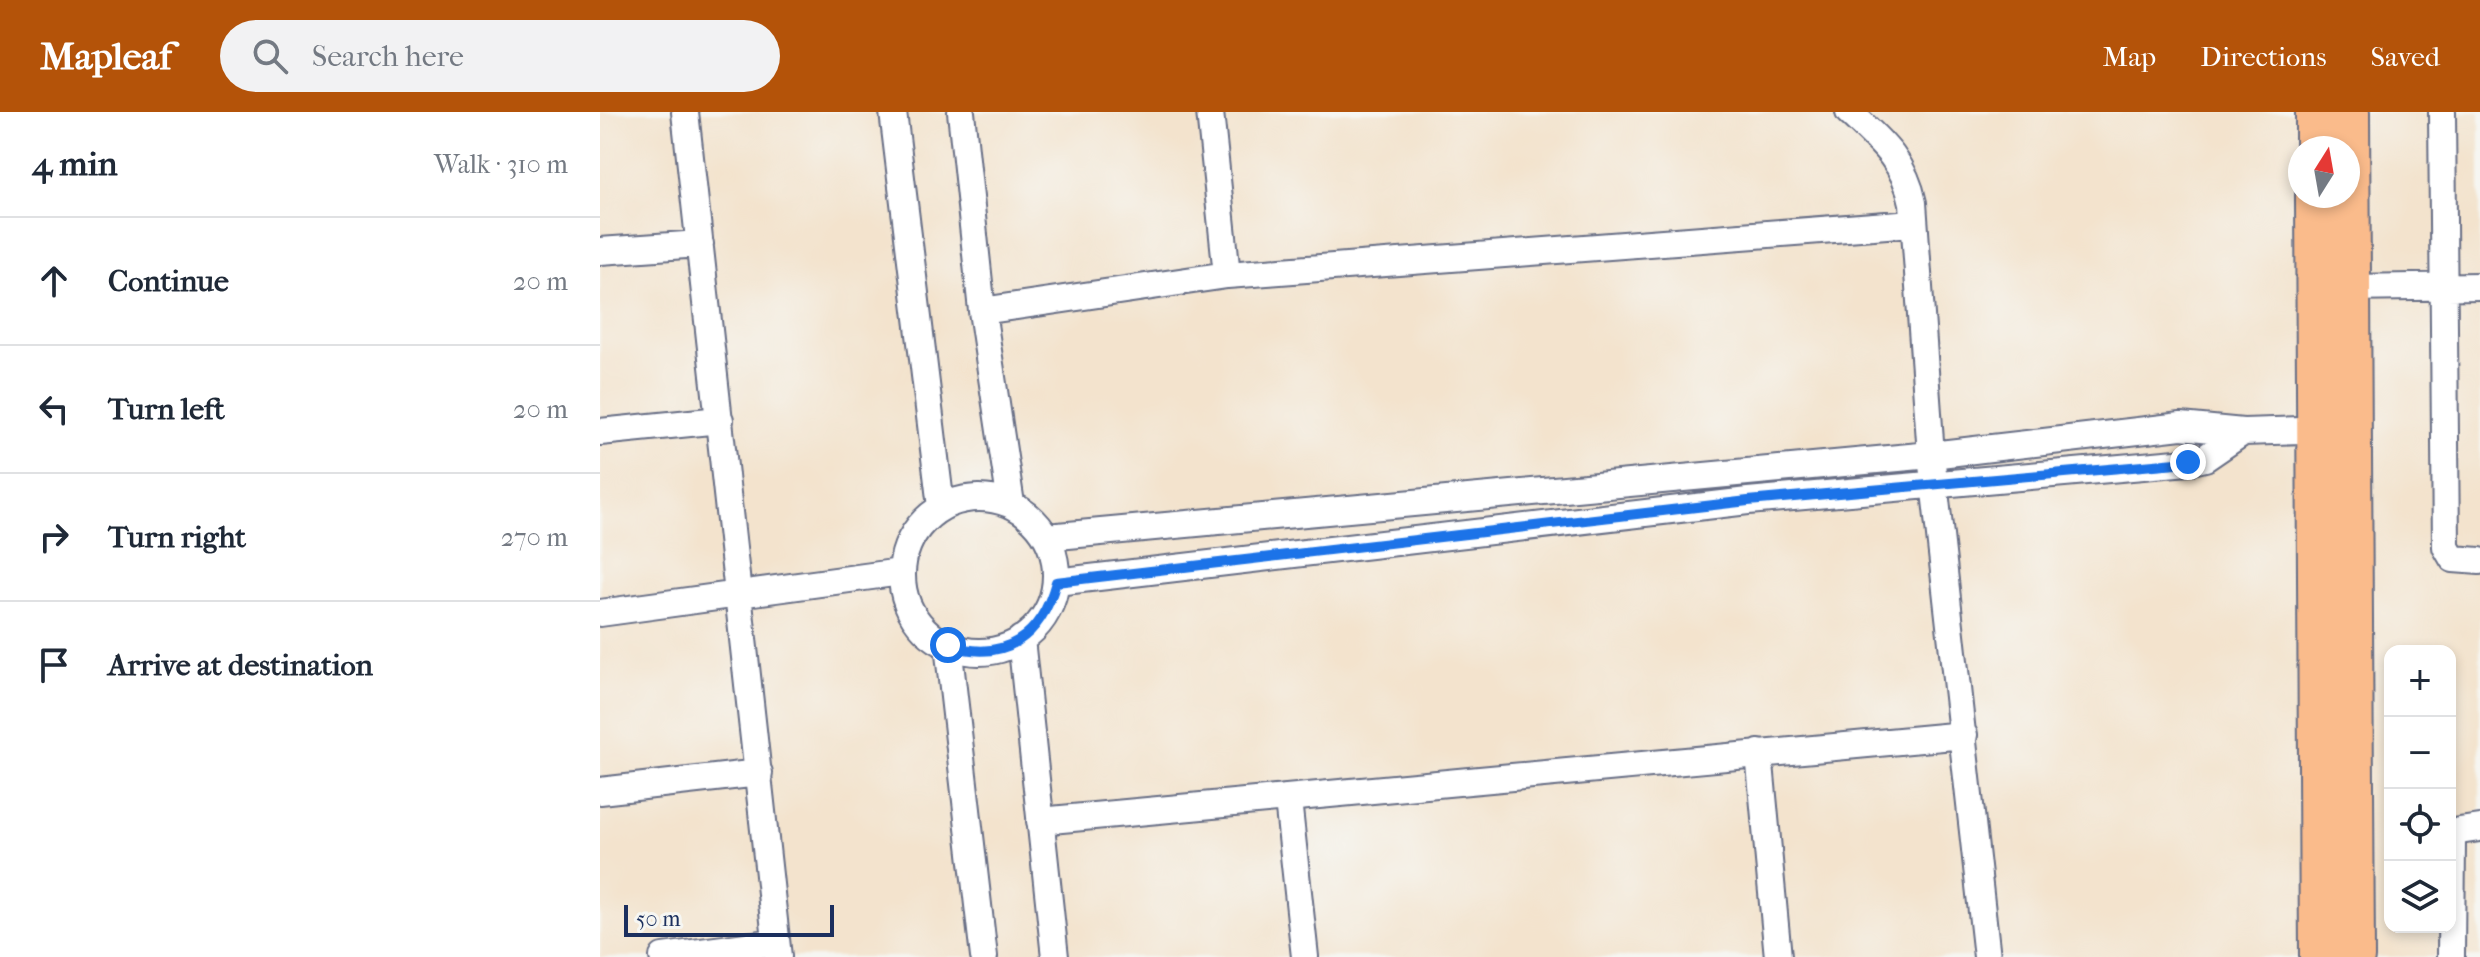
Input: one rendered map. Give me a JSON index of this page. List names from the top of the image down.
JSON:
{
  "scale_bar": "50 m",
  "north": "top",
  "page": {
    "header": "Mapleaf",
    "search": "Search here",
    "nav": ["Map", "Directions", "Saved"],
    "heading": ["4 min", "Walk · 310 m"],
    "list": [
      ["Continue", "20 m"],
      ["Turn left", "20 m"],
      ["Turn right", "270 m"],
      "Arrive at destination"
    ],
    "map_buttons": ["+", "−"],
    "scale": "50 m"
  }
}
